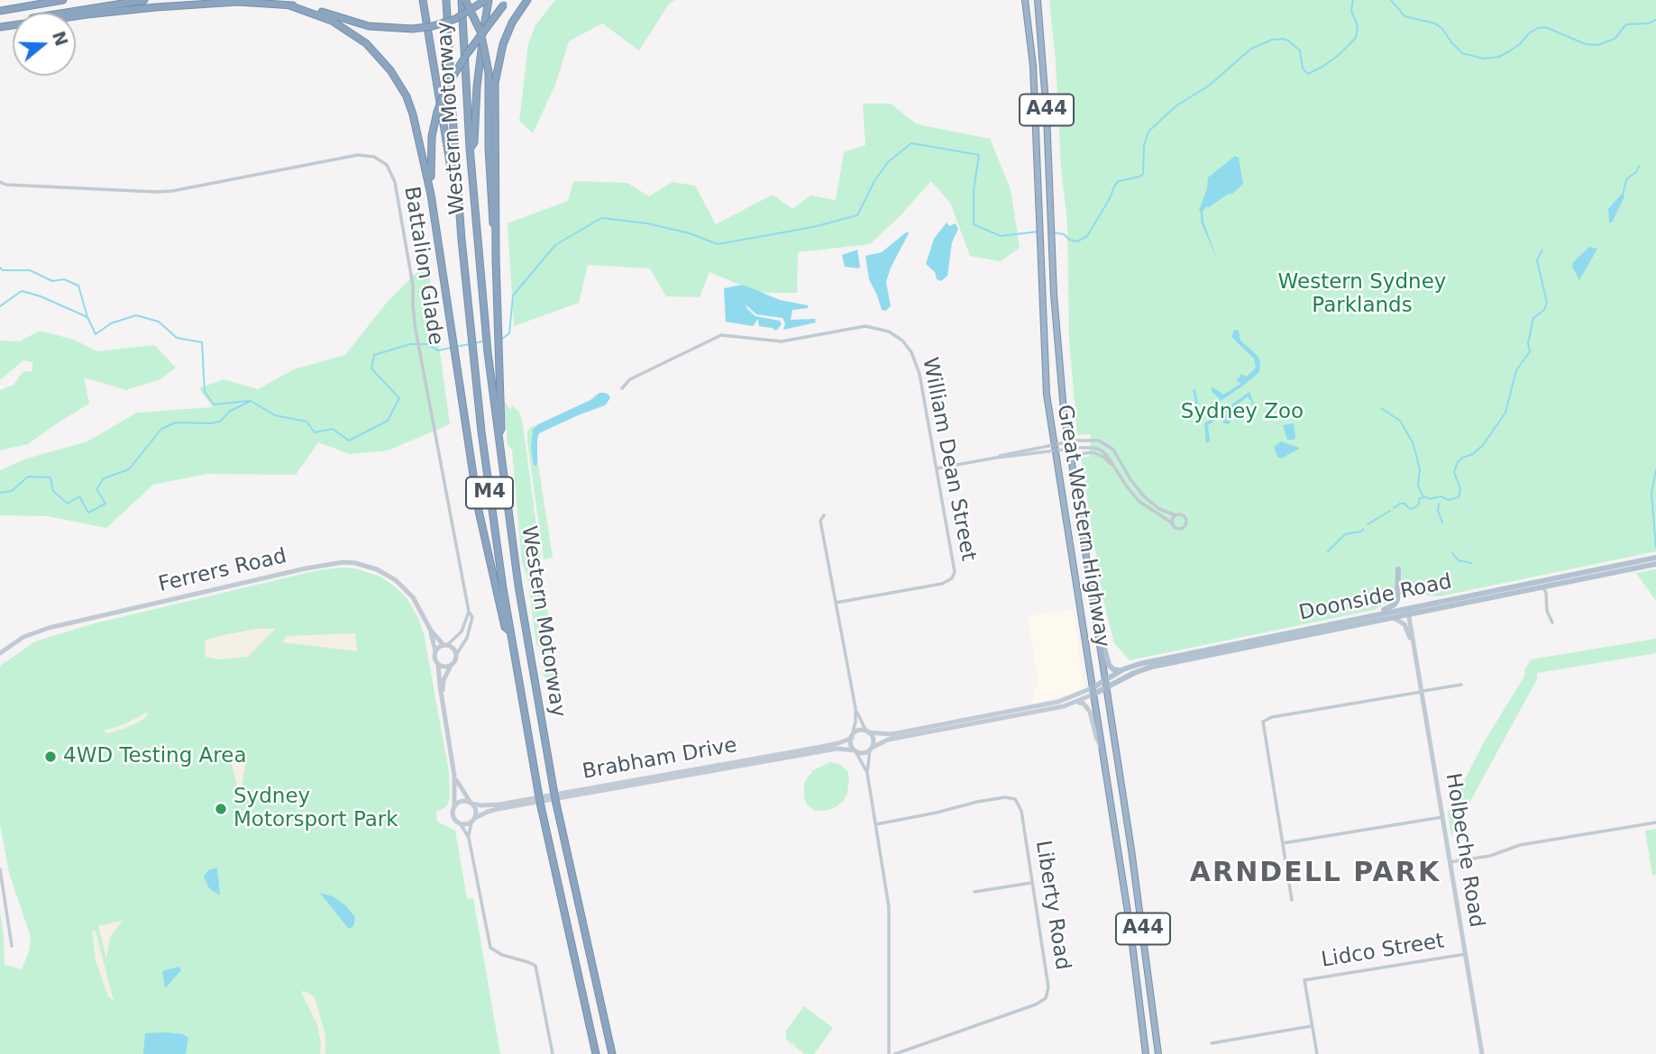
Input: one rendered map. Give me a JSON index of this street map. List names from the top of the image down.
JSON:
{
  "streets": {
    "highway": [
      "A44",
      "Western Motorway",
      "M4",
      "Great Western Highway"
    ],
    "main road": ["Doonside Road", "Brabham Drive"],
    "street": [
      "Battalion Glade",
      "William Dean Street",
      "Ferrers Road",
      "Holbeche Road",
      "Liberty Road",
      "Lidco Street"
    ]
  },
  "crossings": [
    ["Battalion Glade", "Ferrers Road"],
    ["Great Western Highway", "Doonside Road"],
    ["Doonside Road", "Holbeche Road"],
    ["Holbeche Road", "Lidco Street"]
  ],
  "districts": ["ARNDELL PARK"],
  "parks": ["Western Sydney Parklands", "Sydney Zoo"],
  "places": ["4WD Testing Area", "Sydney Motorsport Park"],
  "north": "right"
}
